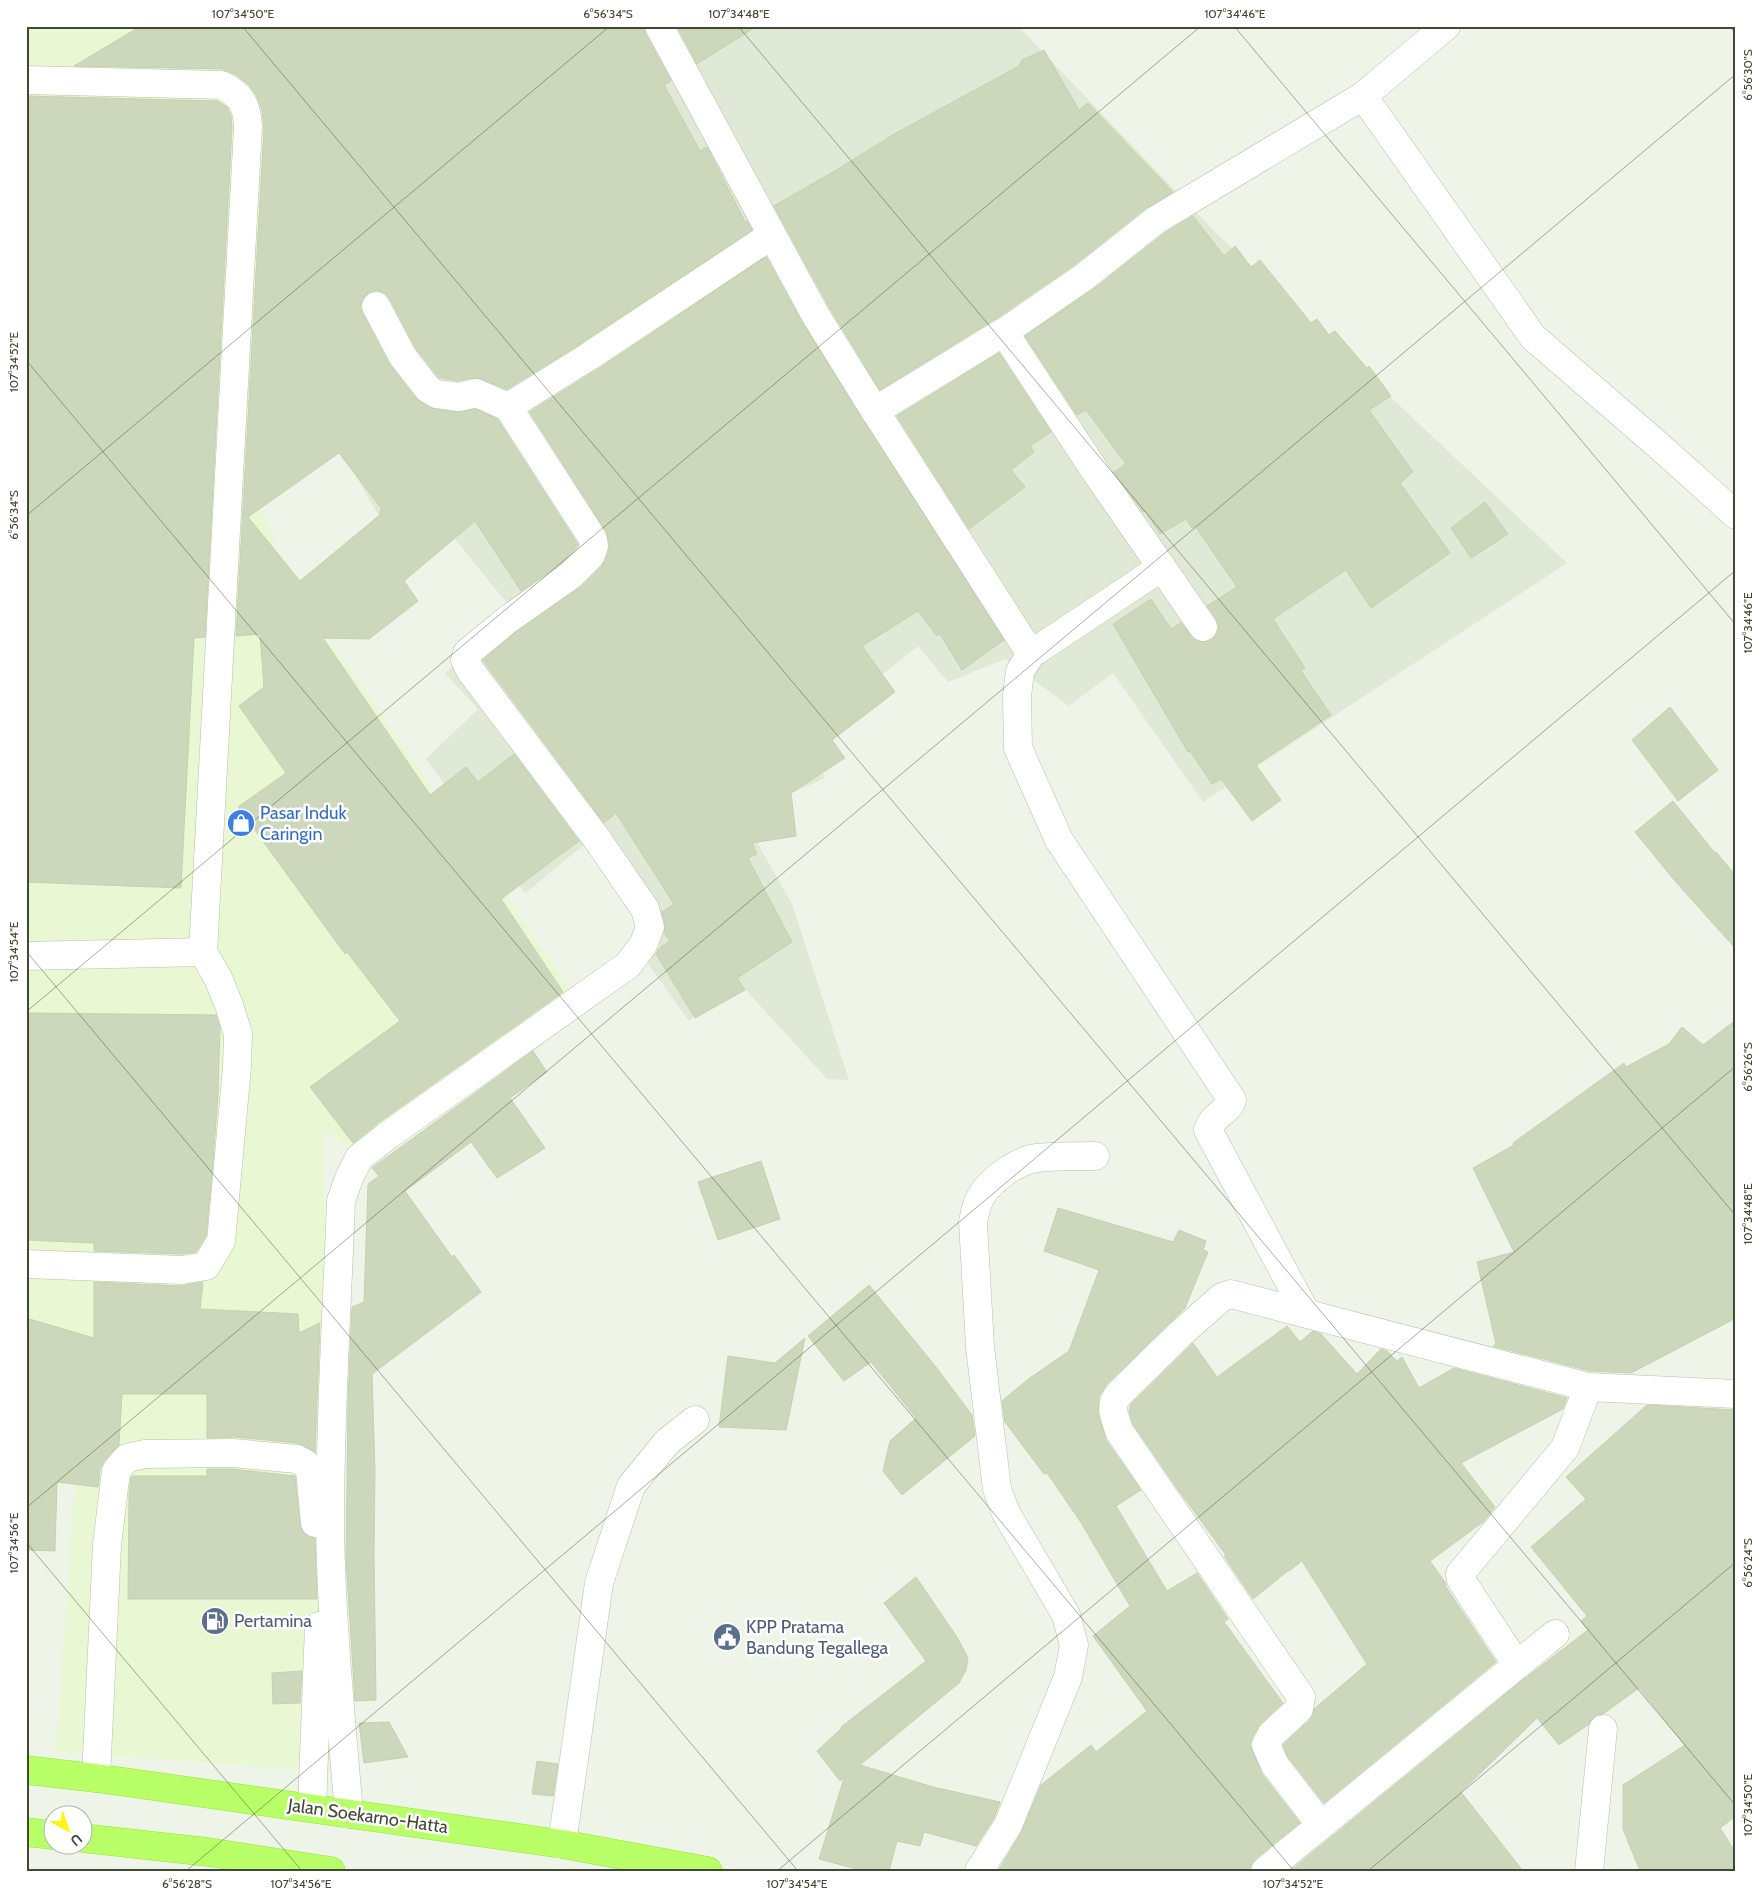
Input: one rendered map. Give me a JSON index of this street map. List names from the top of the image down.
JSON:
{
  "streets": {
    "highway": ["Jalan Soekarno-Hatta"]
  },
  "places": {
    "shop": ["Pasar Induk Caringin"],
    "fuel station": ["Pertamina"],
    "public building": ["KPP Pratama Bandung Tegallega"]
  },
  "north": "bottom right",
  "coordinates": [
    "107°34'50\"E",
    "6°56'34\"S",
    "107°34'48\"E",
    "107°34'46\"E",
    "6°56'30\"S",
    "107°34'52\"E",
    "107°34'54\"E",
    "6°56'26\"S",
    "107°34'56\"E",
    "6°56'24\"S",
    "6°56'28\"S"
  ]
}
